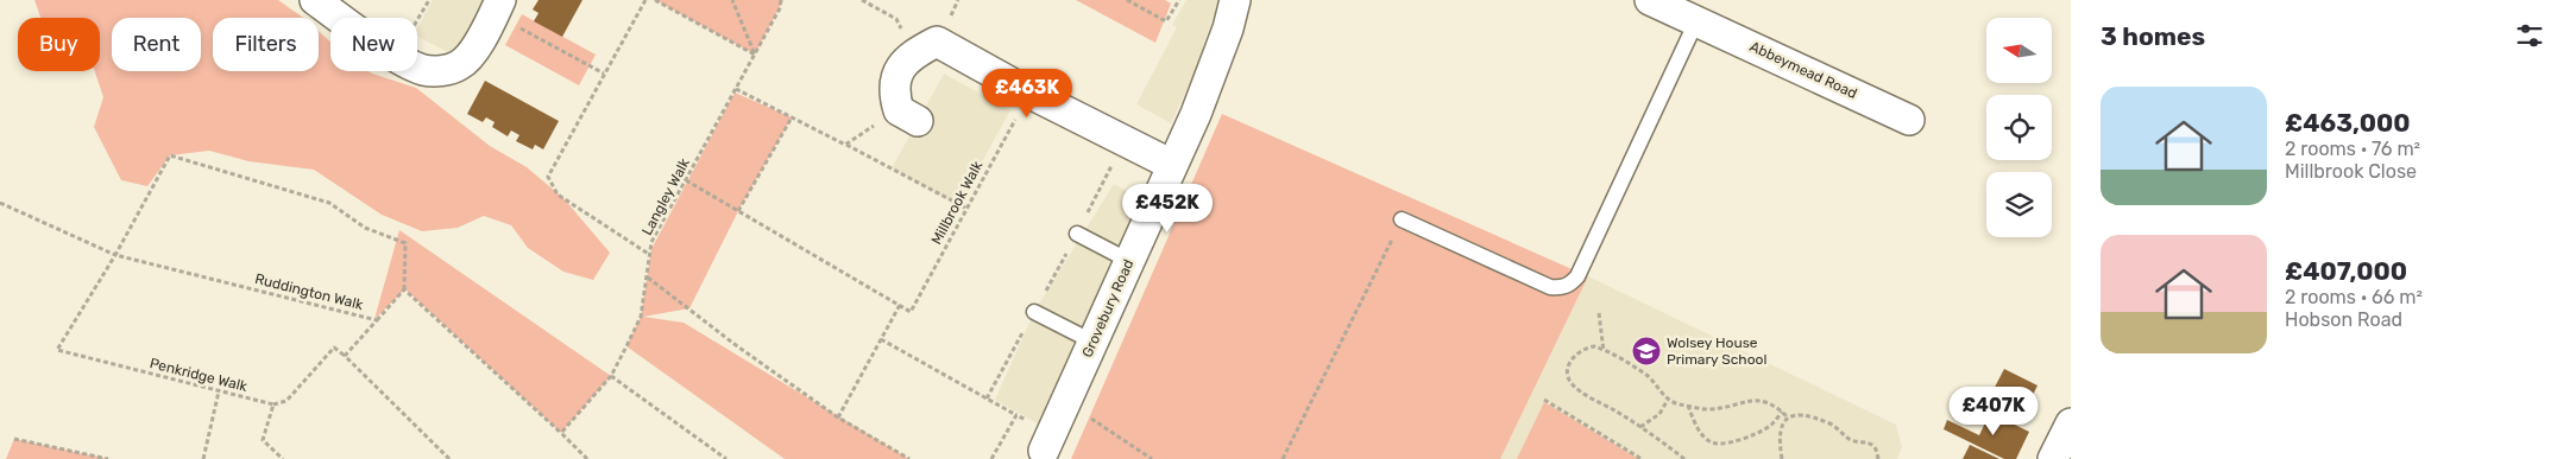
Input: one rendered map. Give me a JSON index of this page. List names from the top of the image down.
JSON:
{
  "streets": {
    "street": ["Abbeymead Road", "Grovebury Road"],
    "path": [
      "Langley Walk",
      "Millbrook Walk",
      "Ruddington Walk",
      "Penkridge Walk"
    ]
  },
  "crossings": [
    ["Ruddington Walk", "Penkridge Walk"]
  ],
  "places": {
    "school or university": ["Wolsey House Primary School"]
  },
  "north": "left",
  "page": {
    "heading": "3 homes",
    "chip": [
      "Buy",
      "Rent",
      "Filters",
      "New"
    ],
    "price": ["£463K", "£452K", "£407K"],
    "list": [
      {
        "name": "£463,000",
        "note": "2 rooms · 76 m² · Millbrook Close"
      },
      {
        "name": "£407,000",
        "note": "2 rooms · 66 m² · Hobson Road"
      }
    ]
  }
}
